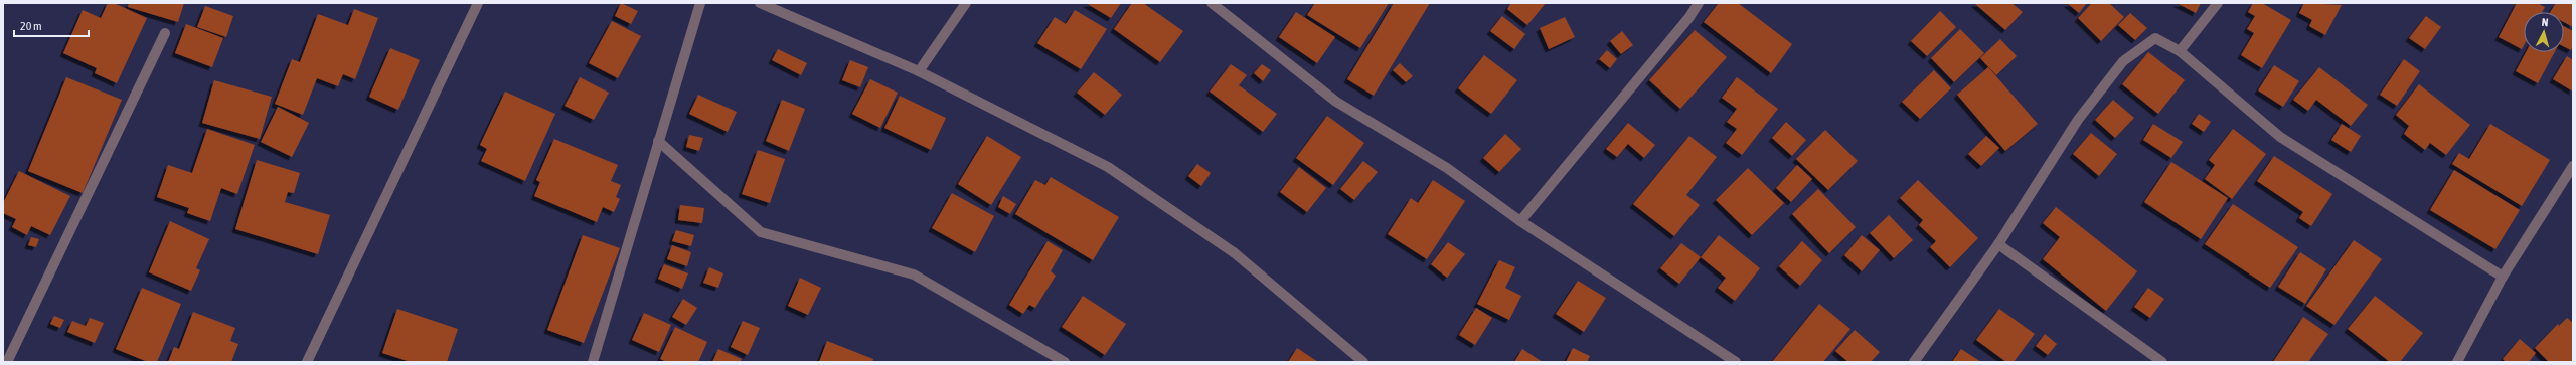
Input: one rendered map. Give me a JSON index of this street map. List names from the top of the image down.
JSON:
{
  "scale_bar": "20 m",
  "north": "top"
}
